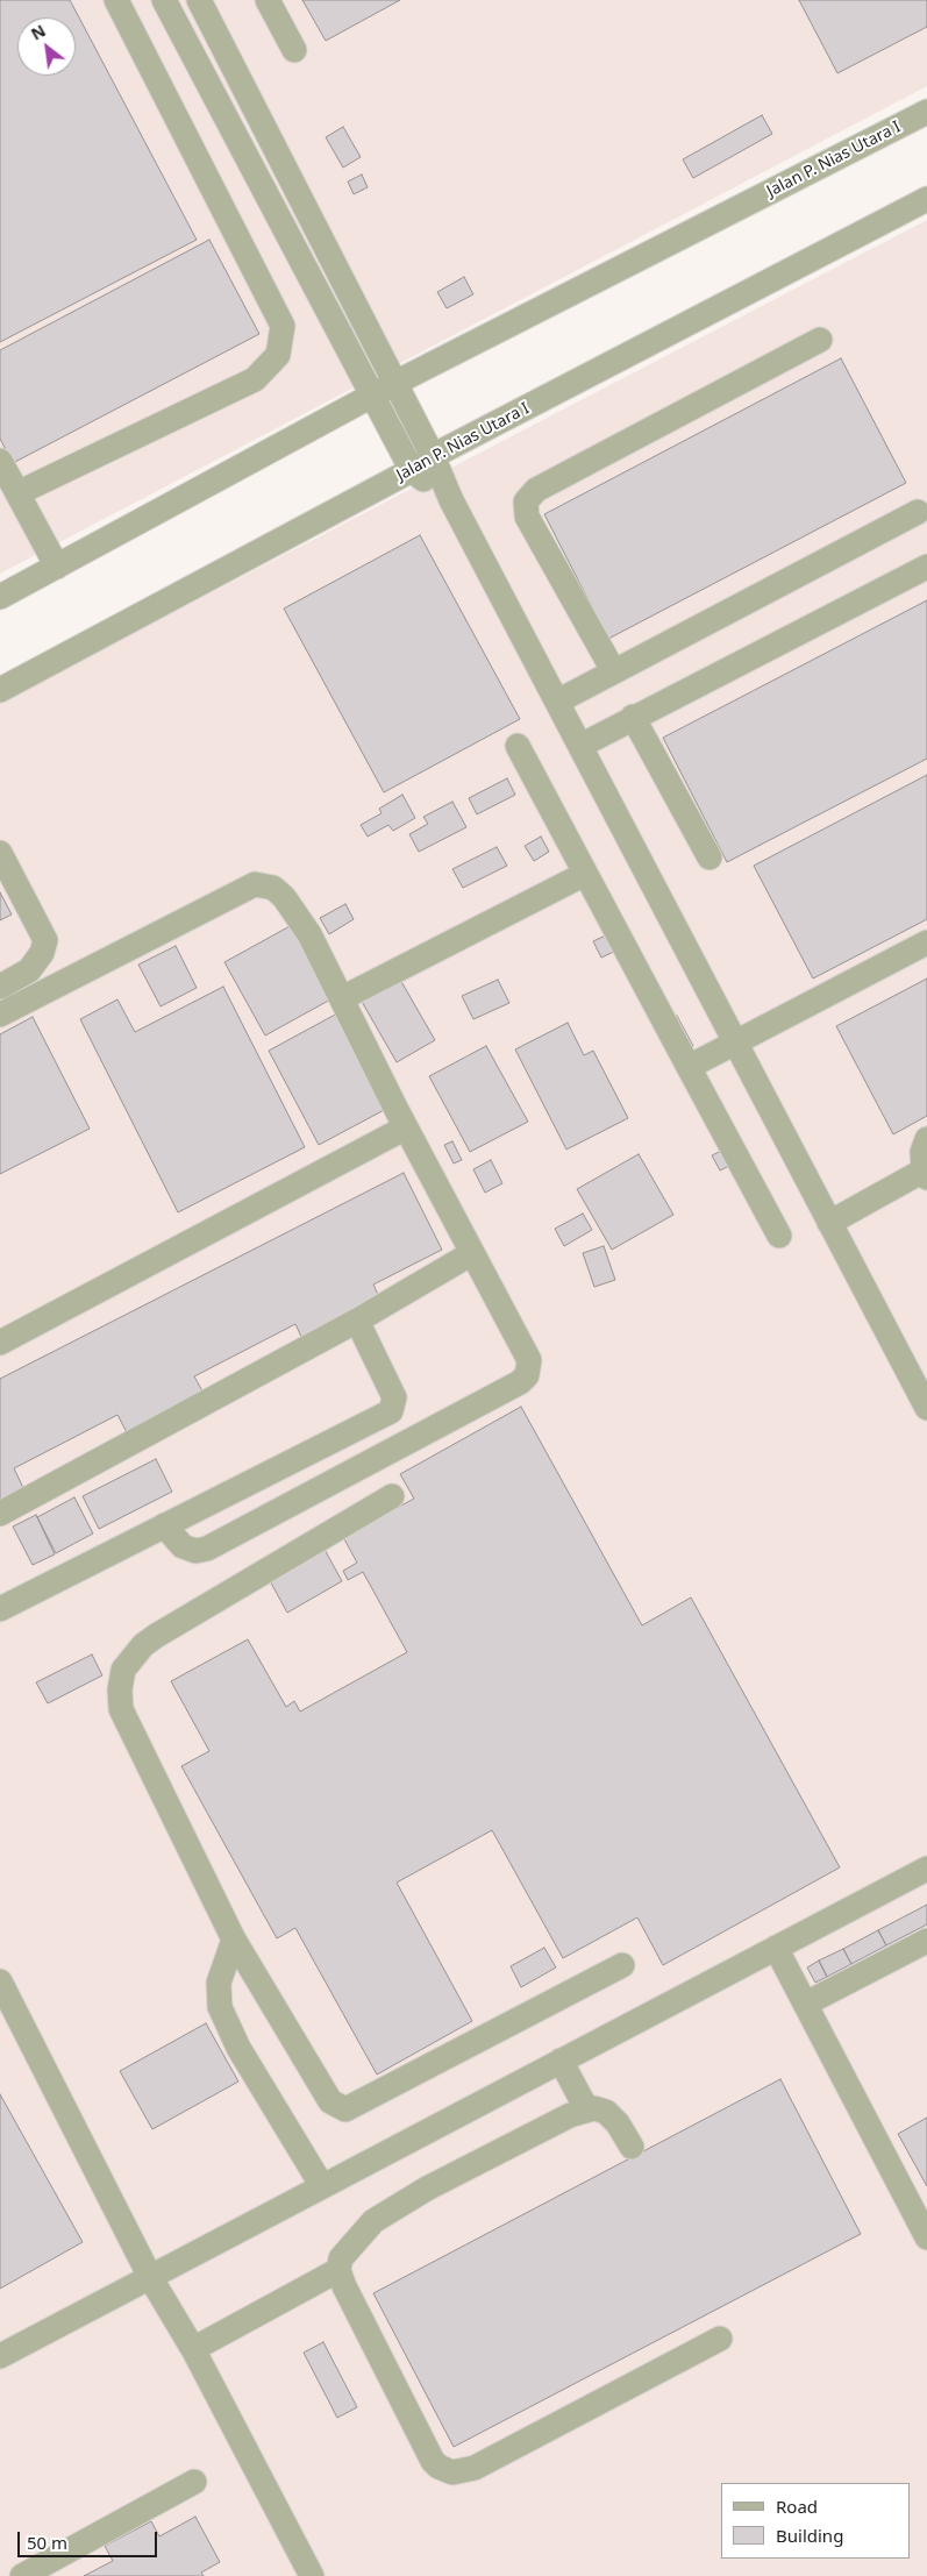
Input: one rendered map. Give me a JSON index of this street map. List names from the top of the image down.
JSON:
{
  "streets": {
    "street": ["Jalan P. Nias Utara I"]
  },
  "legend": ["Road", "Building"],
  "scale_bar": "50 m",
  "north": "top left"
}
